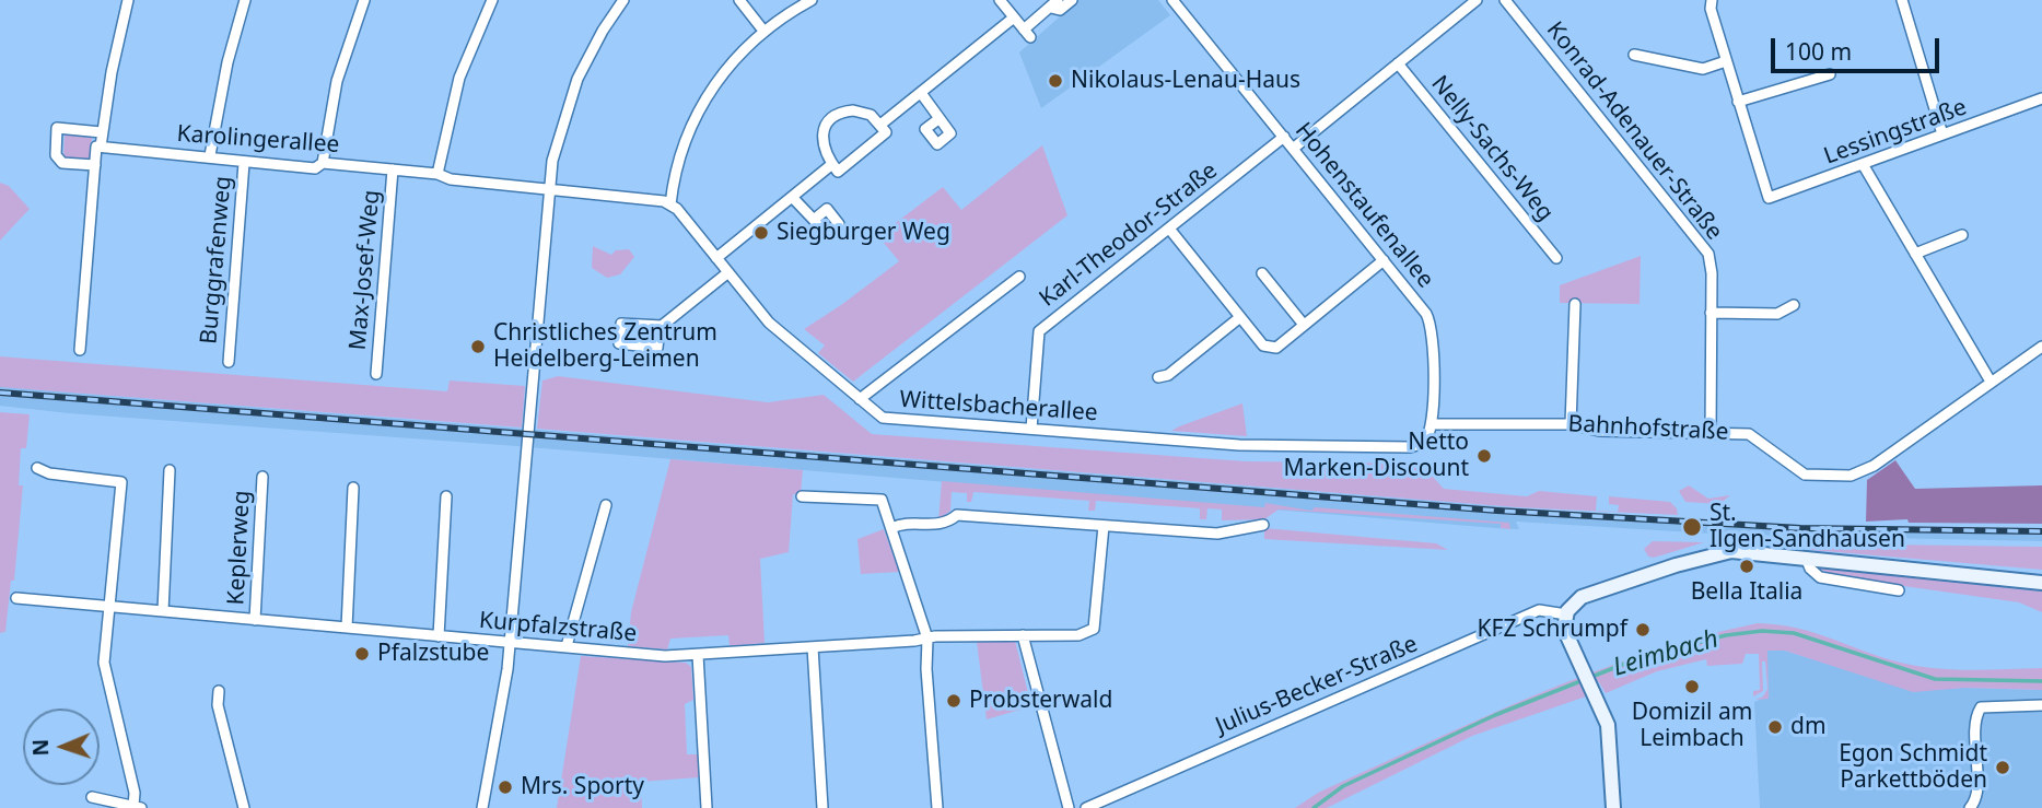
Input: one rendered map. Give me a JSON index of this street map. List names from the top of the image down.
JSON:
{
  "streets": {
    "street": [
      "Konrad-Adenauer-Straße",
      "Lessingstraße",
      "Karolingerallee",
      "Nelly-Sachs-Weg",
      "Hohenstaufenallee",
      "Karl-Theodor-Straße",
      "Burggrafenweg",
      "Max-Josef-Weg",
      "Wittelsbacherallee",
      "Bahnhofstraße",
      "Keplerweg",
      "Kurpfalzstraße",
      "Julius-Becker-Straße"
    ]
  },
  "crossings": [
    ["Konrad-Adenauer-Straße", "Bahnhofstraße"],
    ["Karolingerallee", "Burggrafenweg"],
    ["Karolingerallee", "Max-Josef-Weg"],
    ["Hohenstaufenallee", "Karl-Theodor-Straße"],
    ["Hohenstaufenallee", "Wittelsbacherallee"],
    ["Hohenstaufenallee", "Bahnhofstraße"],
    ["Karl-Theodor-Straße", "Wittelsbacherallee"],
    ["Wittelsbacherallee", "Bahnhofstraße"],
    ["Keplerweg", "Kurpfalzstraße"]
  ],
  "water": ["Leimbach"],
  "places": [
    "Nikolaus-Lenau-Haus",
    "Siegburger Weg",
    "Christliches Zentrum Heidelberg-Leimen",
    "Netto Marken-Discount",
    "St. Ilgen-Sandhausen",
    "Bella Italia",
    "KFZ Schrumpf",
    "Pfalzstube",
    "Domizil am Leimbach",
    "Probsterwald",
    "dm",
    "Egon Schmidt Parkettböden",
    "Mrs. Sporty"
  ],
  "scale_bar": "100 m",
  "north": "left"
}
